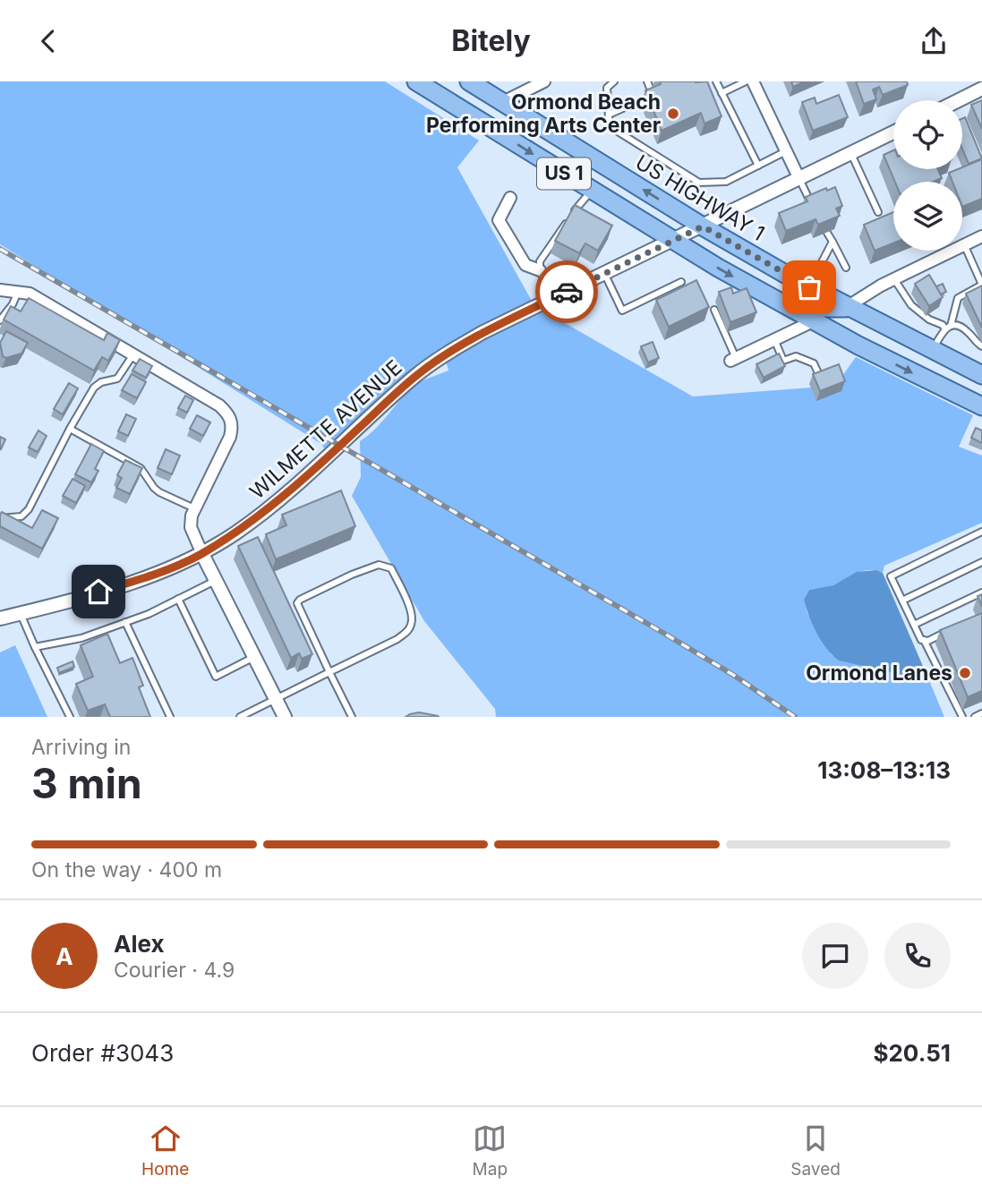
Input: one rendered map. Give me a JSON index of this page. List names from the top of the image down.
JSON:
{
  "streets": {
    "main road": ["US 1", "US HIGHWAY 1"],
    "street": ["WILMETTE AVENUE"]
  },
  "crossings": [
    ["US 1", "WILMETTE AVENUE"],
    ["US HIGHWAY 1", "WILMETTE AVENUE"]
  ],
  "places": ["Ormond Beach Performing Arts Center", "Ormond Lanes"],
  "page": {
    "header": "Bitely",
    "heading": ["3 min", "Arriving in", "13:08–13:13"],
    "panel": [
      "Alex",
      "Courier · 4.9",
      "Order #3043",
      "$20.51"
    ],
    "bar": "On the way · 400 m",
    "round": "A",
    "tabs": ["Home", "Map", "Saved"]
  }
}
